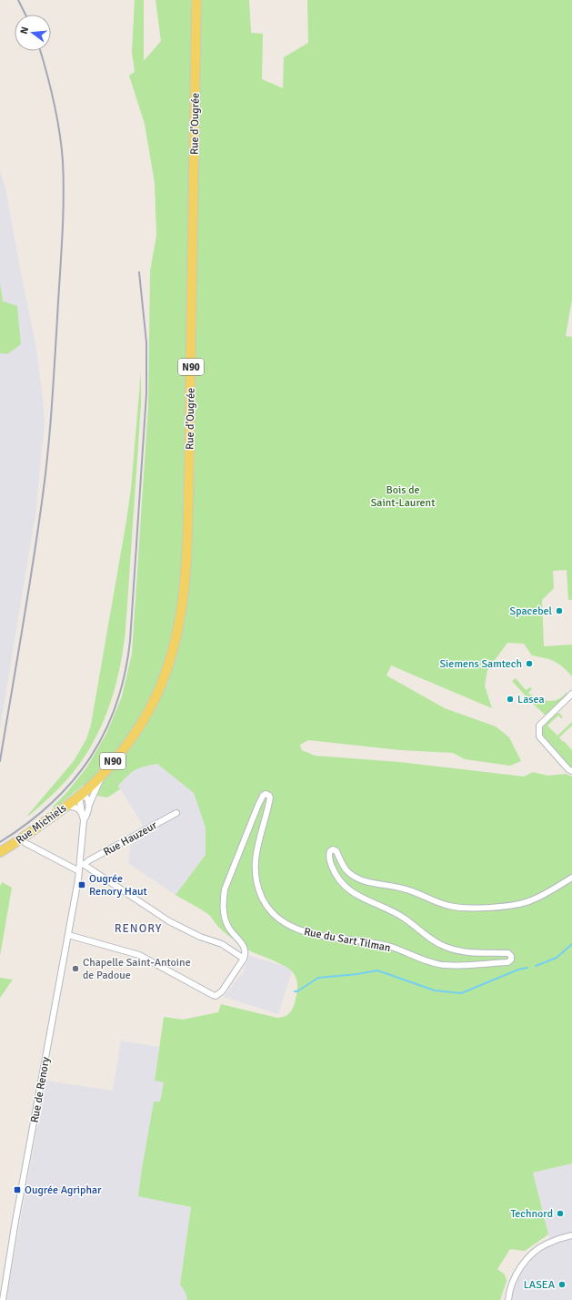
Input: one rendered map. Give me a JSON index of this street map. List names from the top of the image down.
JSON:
{
  "streets": {
    "main road": ["Rue d'Ougrée", "N90", "Rue Michiels"],
    "street": ["Rue Hauzeur", "Rue du Sart Tilman", "Rue de Renory"]
  },
  "crossings": [
    ["Rue d'Ougrée", "Rue Michiels"],
    ["Rue d'Ougrée", "Rue Hauzeur"],
    ["Rue d'Ougrée", "Rue de Renory"]
  ],
  "districts": ["RENORY"],
  "parks": ["Bois de Saint-Laurent"],
  "places": {
    "other": [
      "Spacebel",
      "Siemens Samtech",
      "Lasea",
      "Chapelle Saint-Antoine de Padoue",
      "Technord",
      "LASEA"
    ],
    "transit": ["Ougrée Renory Haut", "Ougrée Agriphar"]
  },
  "north": "left"
}
